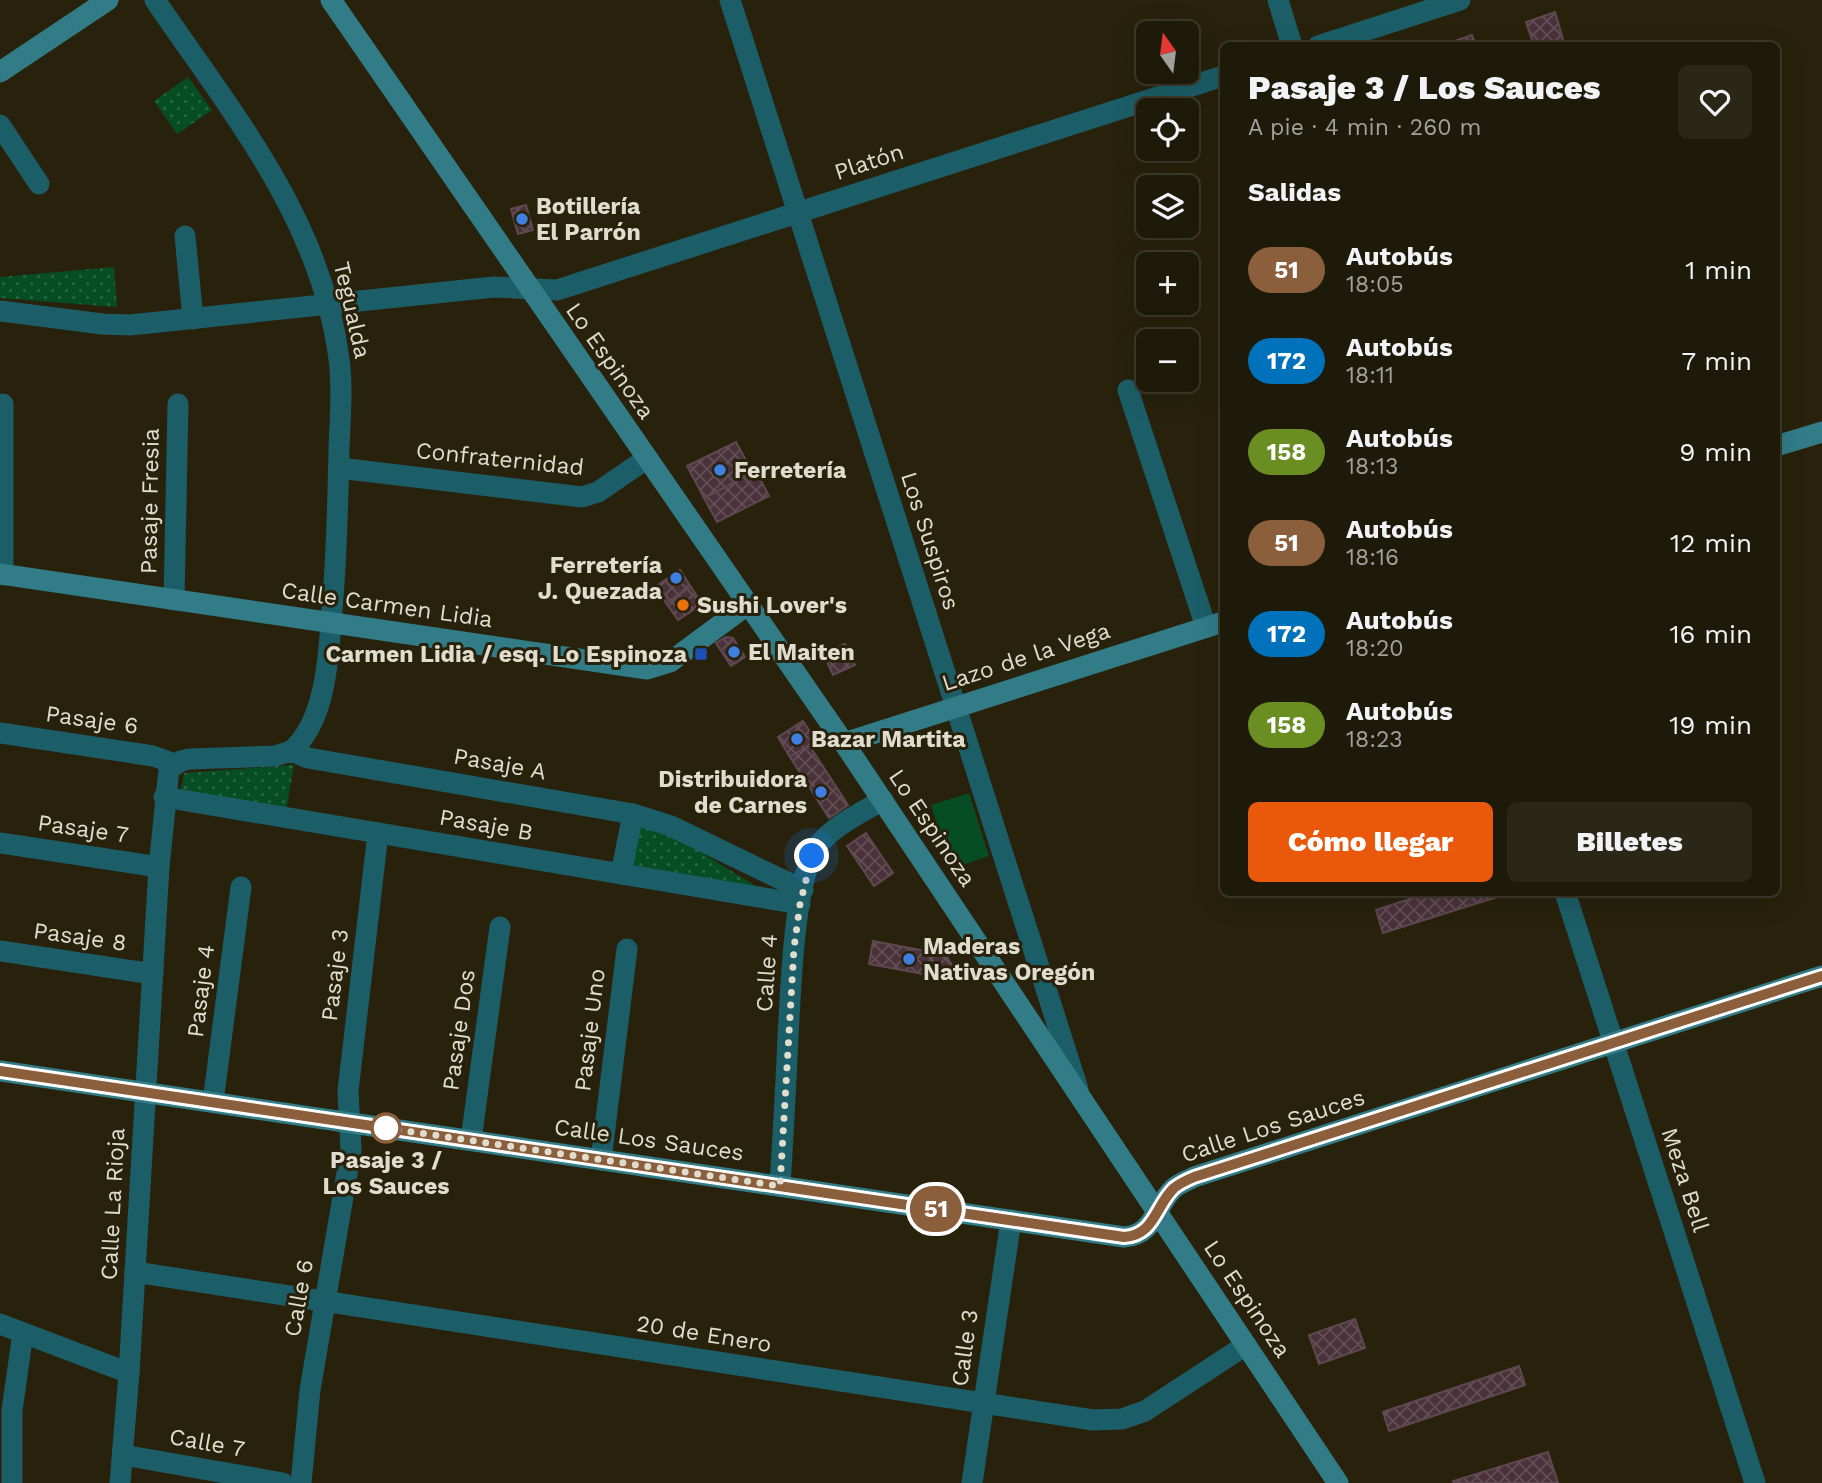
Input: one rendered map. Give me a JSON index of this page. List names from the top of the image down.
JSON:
{
  "streets": {
    "street": [
      "Platón",
      "Tegualda",
      "Lo Espinoza",
      "Confraternidad",
      "Pasaje Fresia",
      "Los Suspiros",
      "Calle Carmen Lidia",
      "Lazo de la Vega",
      "Pasaje 6",
      "Pasaje A",
      "Pasaje B",
      "Pasaje 7",
      "Pasaje 8",
      "Calle 4",
      "Pasaje 3",
      "Pasaje 4",
      "Pasaje Dos",
      "Pasaje Uno",
      "Calle Los Sauces",
      "Meza Bell",
      "Calle La Rioja",
      "Calle 6",
      "20 de Enero",
      "Calle 3",
      "Calle 7"
    ]
  },
  "crossings": [
    ["Platón", "Tegualda"],
    ["Platón", "Lo Espinoza"],
    ["Platón", "Los Suspiros"],
    ["Tegualda", "Confraternidad"],
    ["Tegualda", "Calle Carmen Lidia"],
    ["Tegualda", "Pasaje A"],
    ["Lo Espinoza", "Confraternidad"],
    ["Lo Espinoza", "Los Suspiros"],
    ["Lo Espinoza", "Calle Carmen Lidia"],
    ["Lo Espinoza", "Lazo de la Vega"],
    ["Lo Espinoza", "Calle 4"],
    ["Lo Espinoza", "Calle Los Sauces"],
    ["Lo Espinoza", "20 de Enero"],
    ["Pasaje Fresia", "Calle Carmen Lidia"],
    ["Los Suspiros", "Lazo de la Vega"],
    ["Pasaje 6", "Pasaje A"],
    ["Pasaje 6", "Calle La Rioja"],
    ["Pasaje A", "Pasaje B"],
    ["Pasaje A", "Calle 4"],
    ["Pasaje A", "Calle La Rioja"],
    ["Pasaje B", "Calle 4"],
    ["Pasaje B", "Pasaje 3"],
    ["Pasaje B", "Calle La Rioja"],
    ["Pasaje 7", "Calle La Rioja"],
    ["Pasaje 8", "Calle La Rioja"],
    ["Calle 4", "Calle Los Sauces"],
    ["Pasaje 3", "Calle Los Sauces"],
    ["Pasaje 3", "Calle 6"],
    ["Pasaje 4", "Calle Los Sauces"],
    ["Pasaje Dos", "Calle Los Sauces"],
    ["Pasaje Uno", "Calle Los Sauces"],
    ["Calle Los Sauces", "Meza Bell"],
    ["Calle Los Sauces", "Calle La Rioja"],
    ["Calle Los Sauces", "Calle 6"],
    ["Calle Los Sauces", "Calle 3"],
    ["Calle La Rioja", "20 de Enero"],
    ["Calle La Rioja", "Calle 7"],
    ["Calle 6", "20 de Enero"],
    ["20 de Enero", "Calle 3"]
  ],
  "places": {
    "other": [
      "Botillería El Parrón",
      "Ferretería",
      "Ferretería J. Quezada",
      "Sushi Lover's",
      "El Maiten",
      "Bazar Martita",
      "Distribuidora de Carnes",
      "Maderas Nativas Oregón",
      "Pasaje 3 / Los Sauces"
    ],
    "transit": ["Carmen Lidia / esq. Lo Espinoza"]
  },
  "lines": ["bus line 51"],
  "north": "top",
  "page": {
    "on_map": "51",
    "map_buttons": ["+", "−"],
    "heading": [
      ["Pasaje 3 / Los Sauces", "A pie · 4 min · 260 m"],
      "Salidas"
    ],
    "list": [
      {
        "mark": "51",
        "name": "Autobús",
        "note": "18:05",
        "value": "1 min"
      },
      {
        "mark": "172",
        "name": "Autobús",
        "note": "18:11",
        "value": "7 min"
      },
      {
        "mark": "158",
        "name": "Autobús",
        "note": "18:13",
        "value": "9 min"
      },
      {
        "mark": "51",
        "name": "Autobús",
        "note": "18:16",
        "value": "12 min"
      },
      {
        "mark": "172",
        "name": "Autobús",
        "note": "18:20",
        "value": "16 min"
      },
      {
        "mark": "158",
        "name": "Autobús",
        "note": "18:23",
        "value": "19 min"
      }
    ],
    "buttons": ["Cómo llegar", "Billetes"]
  }
}
